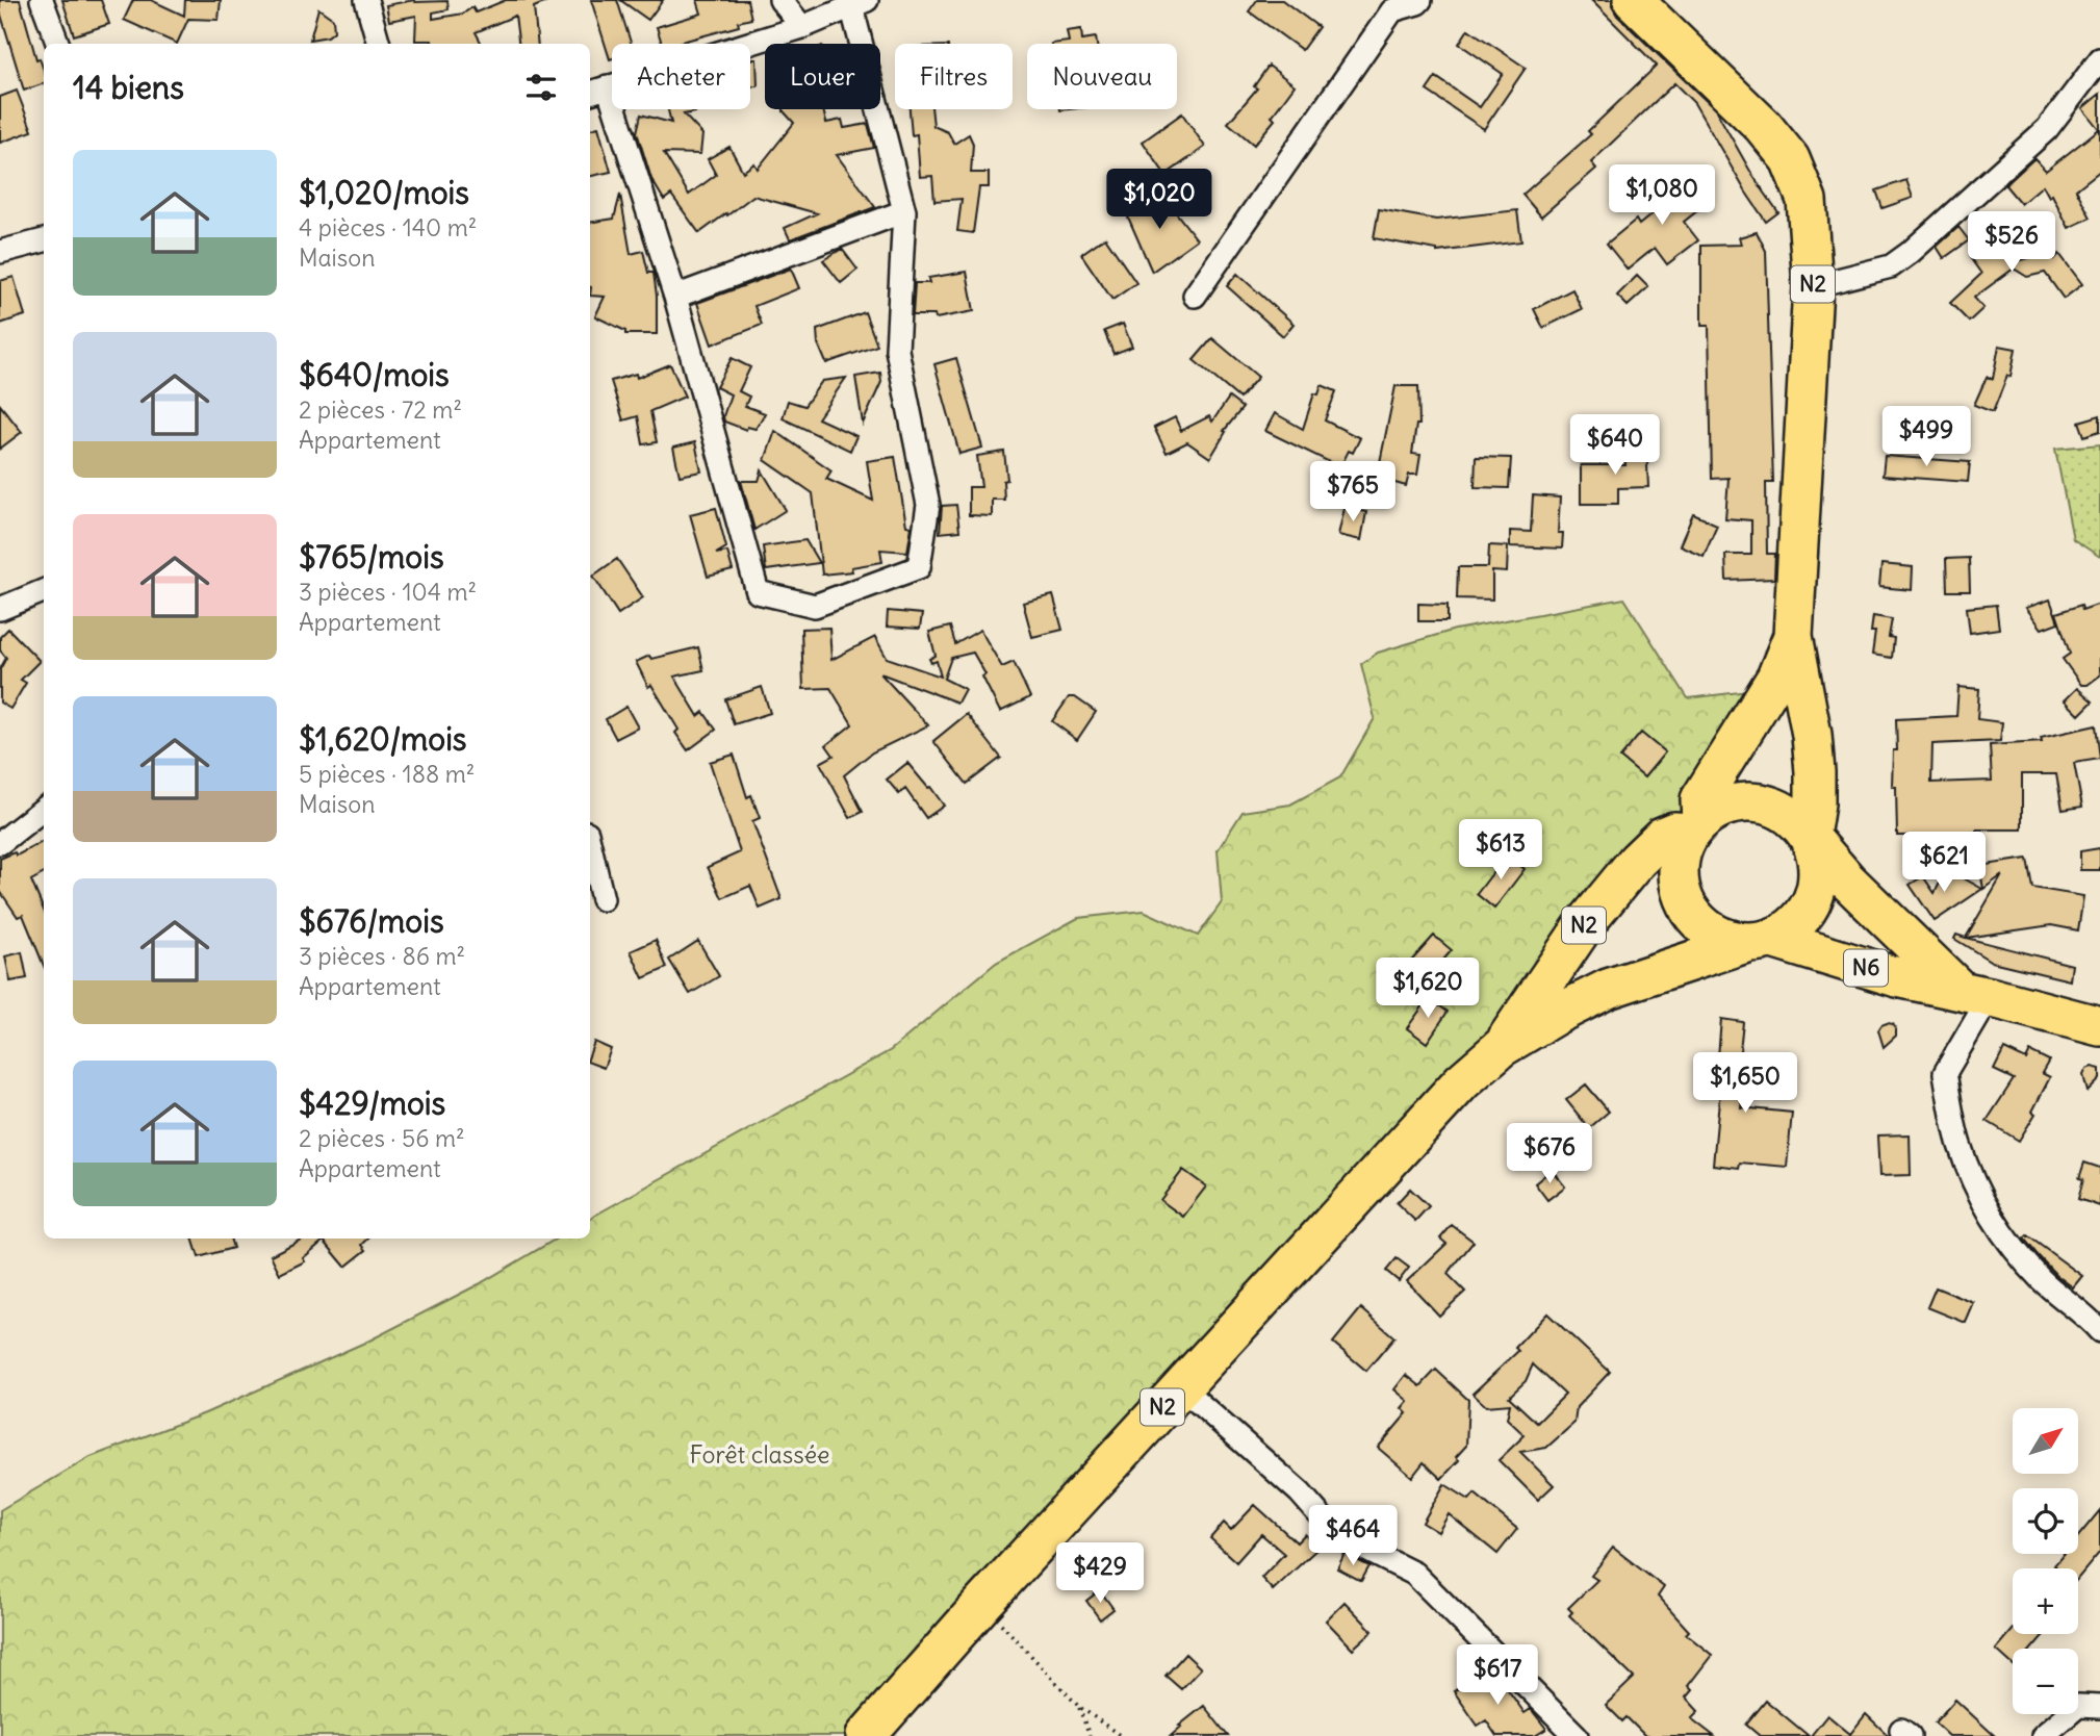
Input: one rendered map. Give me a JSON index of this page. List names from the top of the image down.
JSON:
{
  "streets": {
    "highway": ["N2", "N6"]
  },
  "crossings": [
    ["N2", "N6"]
  ],
  "parks": ["Forêt classée"],
  "north": "top right",
  "page": {
    "chip": [
      "Acheter",
      "Louer",
      "Filtres",
      "Nouveau"
    ],
    "heading": "14 biens",
    "list": [
      {
        "name": "$1,020/mois",
        "note": "4 pièces · 140 m² · Maison"
      },
      {
        "name": "$640/mois",
        "note": "2 pièces · 72 m² · Appartement"
      },
      {
        "name": "$765/mois",
        "note": "3 pièces · 104 m² · Appartement"
      },
      {
        "name": "$1,620/mois",
        "note": "5 pièces · 188 m² · Maison"
      },
      {
        "name": "$676/mois",
        "note": "3 pièces · 86 m² · Appartement"
      },
      {
        "name": "$429/mois",
        "note": "2 pièces · 56 m² · Appartement"
      }
    ],
    "price": [
      "$1,080",
      "$1,020",
      "$526",
      "$499",
      "$640",
      "$765",
      "$613",
      "$621",
      "$1,620",
      "$1,650",
      "$676",
      "$464",
      "$429",
      "$617"
    ],
    "map_buttons": ["+", "−"]
  }
}
